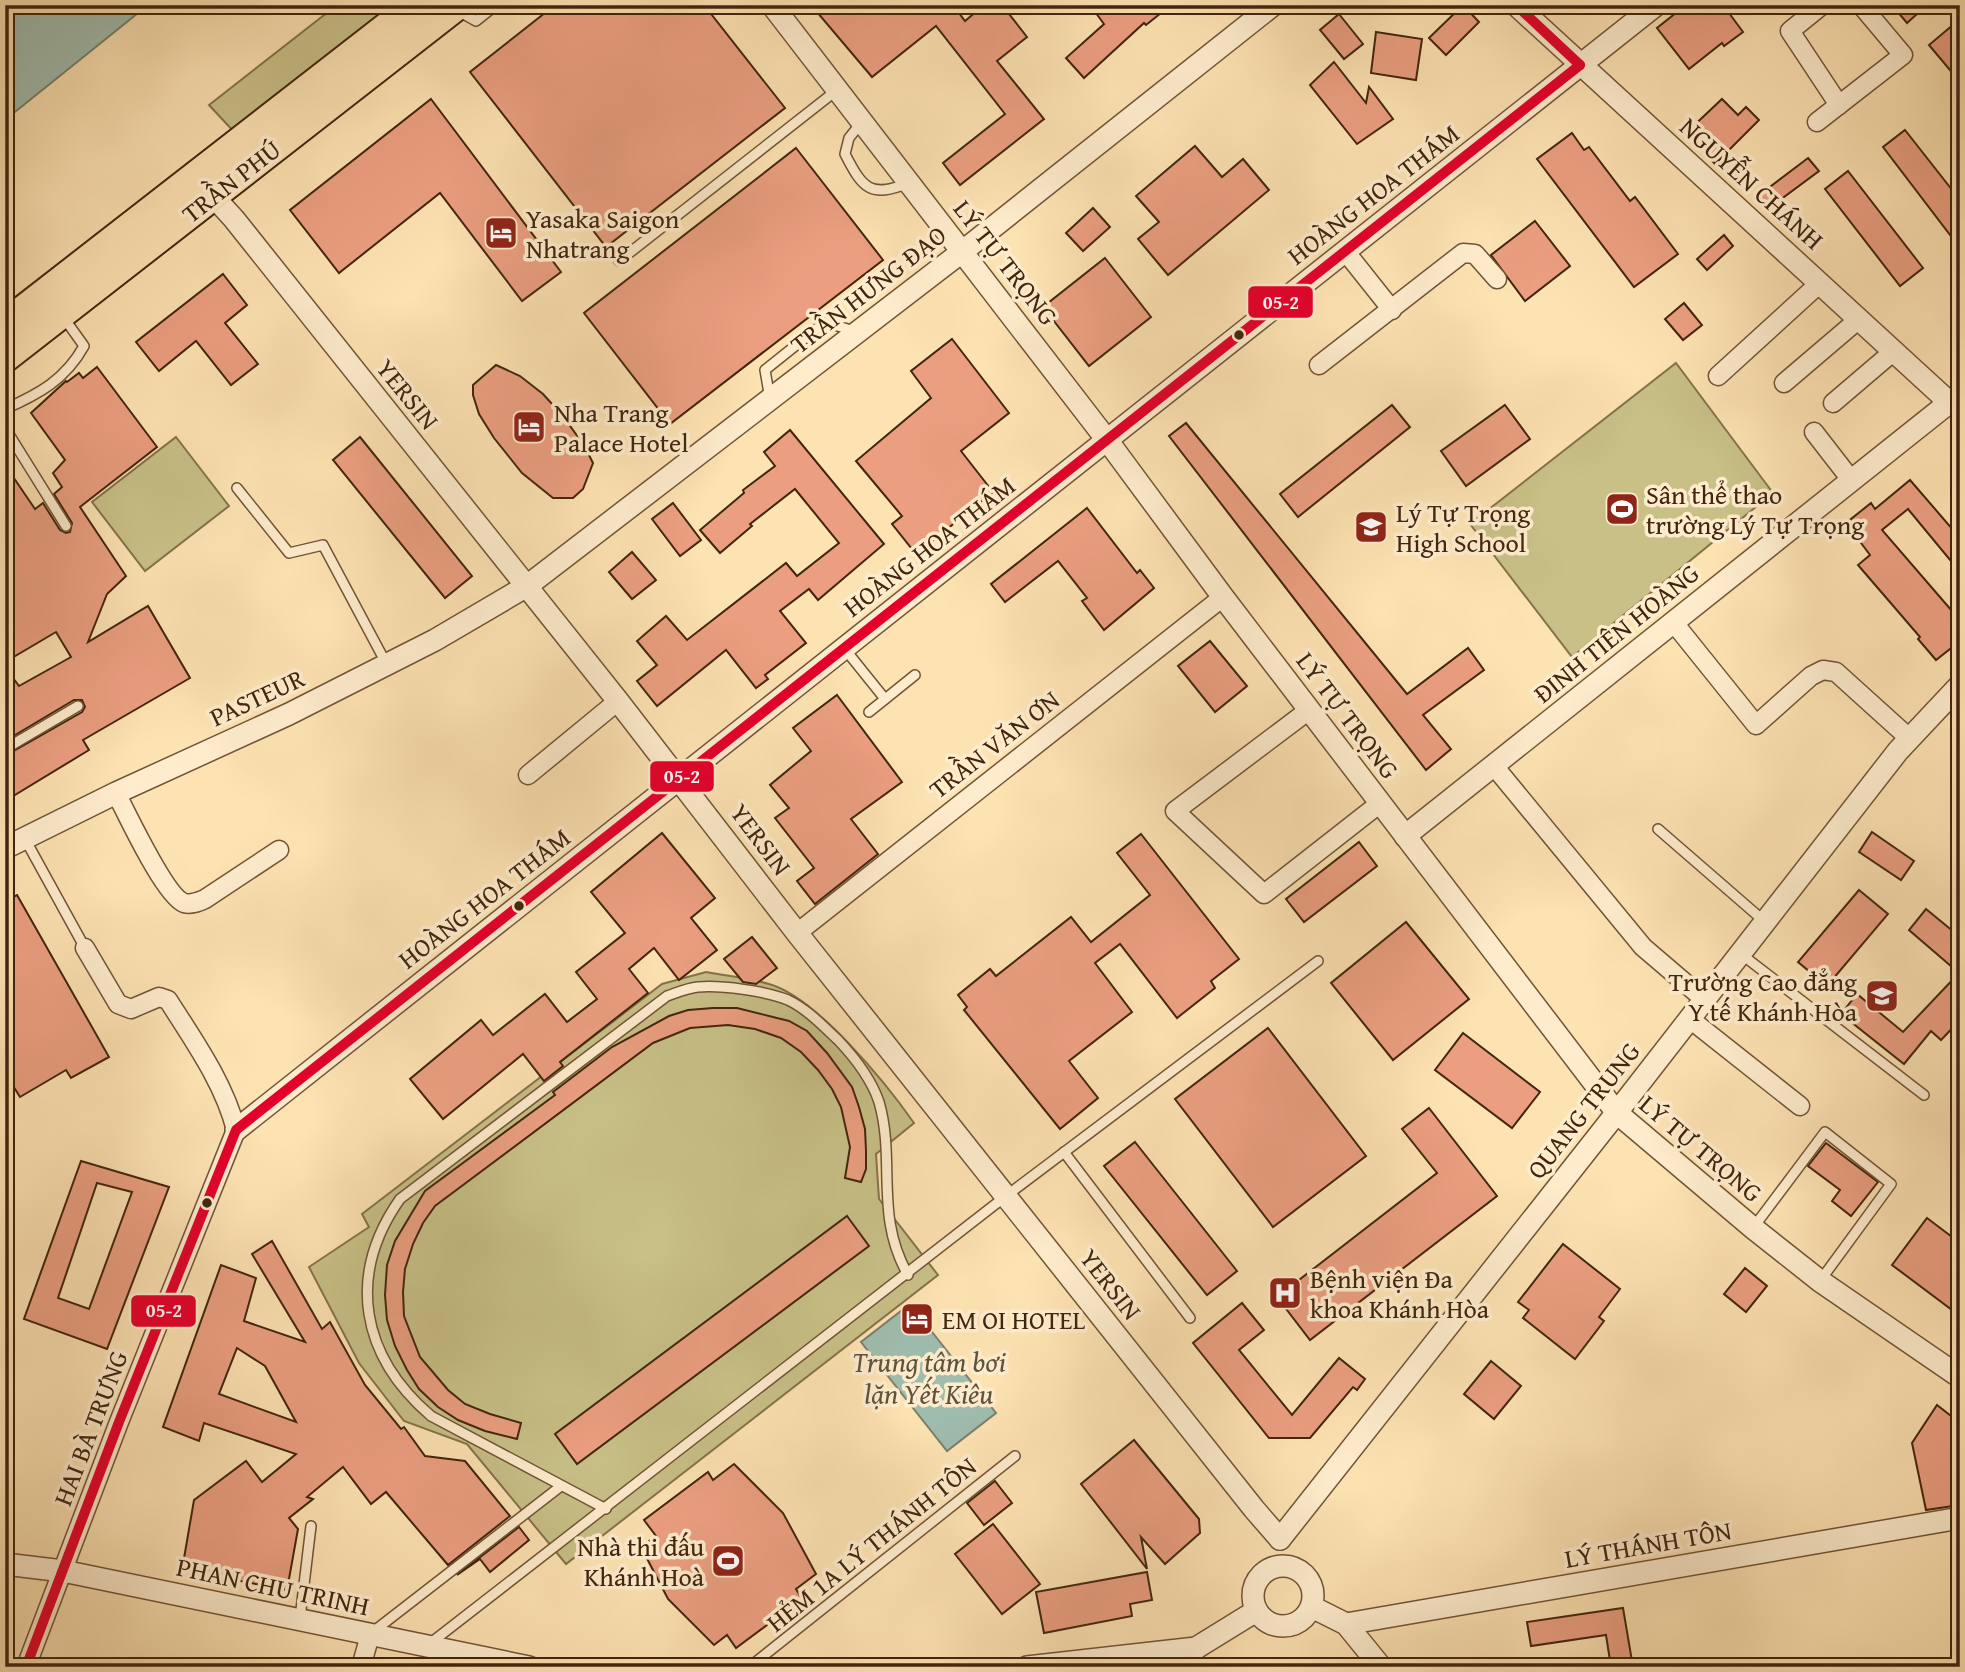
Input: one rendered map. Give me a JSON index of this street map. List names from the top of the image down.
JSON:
{
  "streets": {
    "main road": ["TRẦN PHÚ"],
    "street": [
      "NGUYỄN CHÁNH",
      "HOÀNG HOA THÁM",
      "LÝ TỰ TRỌNG",
      "TRẦN HƯNG ĐẠO",
      "YERSIN",
      "ĐINH TIÊN HOÀNG",
      "PASTEUR",
      "TRẦN VĂN ƠN",
      "QUANG TRUNG",
      "HAI BÀ TRƯNG",
      "LÝ THÁNH TÔN",
      "PHAN CHU TRINH"
    ],
    "lane": ["HẺM 1A LÝ THÁNH TÔN"]
  },
  "crossings": [
    ["TRẦN PHÚ", "YERSIN"],
    ["NGUYỄN CHÁNH", "HOÀNG HOA THÁM"],
    ["NGUYỄN CHÁNH", "ĐINH TIÊN HOÀNG"],
    ["HOÀNG HOA THÁM", "LÝ TỰ TRỌNG"],
    ["HOÀNG HOA THÁM", "YERSIN"],
    ["HOÀNG HOA THÁM", "HAI BÀ TRƯNG"],
    ["LÝ TỰ TRỌNG", "TRẦN HƯNG ĐẠO"],
    ["LÝ TỰ TRỌNG", "ĐINH TIÊN HOÀNG"],
    ["LÝ TỰ TRỌNG", "TRẦN VĂN ƠN"],
    ["LÝ TỰ TRỌNG", "QUANG TRUNG"],
    ["TRẦN HƯNG ĐẠO", "YERSIN"],
    ["TRẦN HƯNG ĐẠO", "PASTEUR"],
    ["YERSIN", "PASTEUR"],
    ["YERSIN", "TRẦN VĂN ƠN"],
    ["YERSIN", "QUANG TRUNG"],
    ["HAI BÀ TRƯNG", "PHAN CHU TRINH"]
  ],
  "water": ["Trung tâm bơi lặn Yết Kiêu"],
  "places": {
    "hotel": ["Yasaka Saigon Nhatrang", "Nha Trang Palace Hotel", "EM OI HOTEL"],
    "sports": ["Sân thể thao trường Lý Tự Trọng", "Nhà thi đấu Khánh Hoà"],
    "school or university": ["Lý Tự Trọng High School", "Trường Cao đẳng Y tế Khánh Hòa"],
    "hospital": ["Bệnh viện Đa khoa Khánh Hòa"]
  },
  "lines": ["transit line 05-2"]
}
